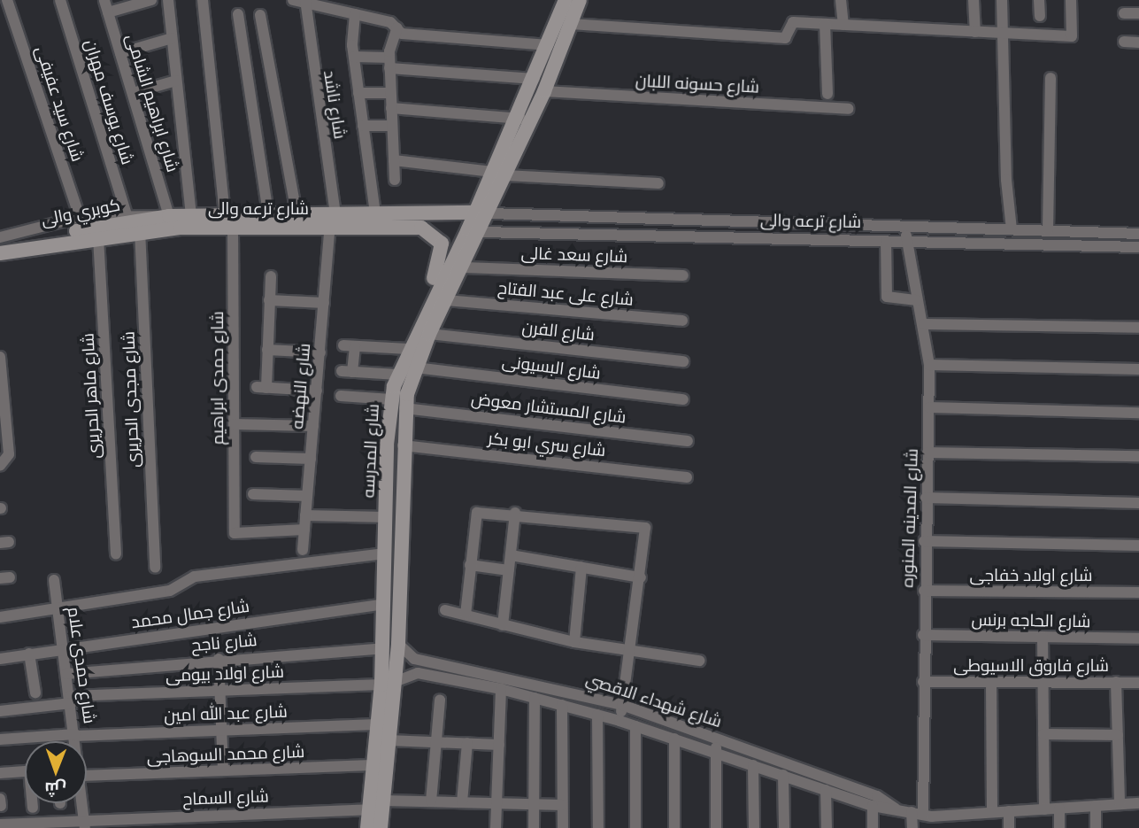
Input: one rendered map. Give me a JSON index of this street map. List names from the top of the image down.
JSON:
{
  "streets": {
    "main road": ["شارع ترعه والى", "كوبري والى", "شارع المدرسه"],
    "street": [
      "شارع حسونه اللبان",
      "شارع يوسف مهران",
      "شارع ابراهيم الشامى",
      "شارع سيد عفيفى",
      "شارع ناشد",
      "شارع سعد غالى",
      "شارع على عبد الفتاح",
      "شارع الفرن",
      "شارع البسيونى",
      "شارع حمدى ابراهيم",
      "شارع النهضه",
      "شارع ماهر الحريرى",
      "شارع مجدى الحريرى",
      "شارع المستشار معوض",
      "شارع سري ابو بكر",
      "شارع المدينه المنوره",
      "شارع اولاد خفاجى",
      "شارع جمال محمد",
      "شارع الحاجه برنس",
      "شارع ناجح",
      "شارع حمدى علام",
      "شارع فاروق الاسيوطى",
      "شارع اولاد بيومى",
      "شارع شهداء الاقصي",
      "شارع عبد الله امين",
      "شارع محمد السوهاجى",
      "شارع السماح"
    ]
  },
  "crossings": [
    ["شارع حسونه اللبان", "شارع المدرسه"],
    ["شارع يوسف مهران", "شارع ترعه والى"],
    ["شارع ابراهيم الشامى", "شارع ترعه والى"],
    ["شارع ابراهيم الشامى", "كوبري والى"],
    ["شارع سيد عفيفى", "شارع ترعه والى"],
    ["شارع ناشد", "شارع ترعه والى"],
    ["شارع ناشد", "شارع النهضه"],
    ["شارع ترعه والى", "كوبري والى"],
    ["شارع ترعه والى", "شارع حمدى ابراهيم"],
    ["شارع ترعه والى", "شارع النهضه"],
    ["شارع ترعه والى", "شارع ماهر الحريرى"],
    ["شارع ترعه والى", "شارع مجدى الحريرى"],
    ["شارع ترعه والى", "شارع المدرسه"],
    ["شارع ترعه والى", "شارع المدينه المنوره"],
    ["شارع سعد غالى", "شارع المدرسه"],
    ["شارع على عبد الفتاح", "شارع المدرسه"],
    ["شارع الفرن", "شارع المدرسه"],
    ["شارع البسيونى", "شارع المدرسه"],
    ["شارع حمدى ابراهيم", "شارع النهضه"],
    ["شارع المستشار معوض", "شارع المدرسه"],
    ["شارع سري ابو بكر", "شارع المدرسه"],
    ["شارع المدرسه", "شارع جمال محمد"],
    ["شارع المدرسه", "شارع ناجح"],
    ["شارع المدرسه", "شارع اولاد بيومى"],
    ["شارع المدرسه", "شارع شهداء الاقصي"],
    ["شارع المدرسه", "شارع عبد الله امين"],
    ["شارع المدرسه", "شارع محمد السوهاجى"],
    ["شارع المدرسه", "شارع السماح"],
    ["شارع المدينه المنوره", "شارع اولاد خفاجى"],
    ["شارع المدينه المنوره", "شارع الحاجه برنس"],
    ["شارع المدينه المنوره", "شارع فاروق الاسيوطى"],
    ["شارع المدينه المنوره", "شارع شهداء الاقصي"],
    ["شارع جمال محمد", "شارع حمدى علام"],
    ["شارع ناجح", "شارع حمدى علام"],
    ["شارع حمدى علام", "شارع اولاد بيومى"],
    ["شارع حمدى علام", "شارع عبد الله امين"],
    ["شارع حمدى علام", "شارع السماح"],
    ["شارع اولاد بيومى", "شارع شهداء الاقصي"]
  ],
  "north": "bottom"
}
